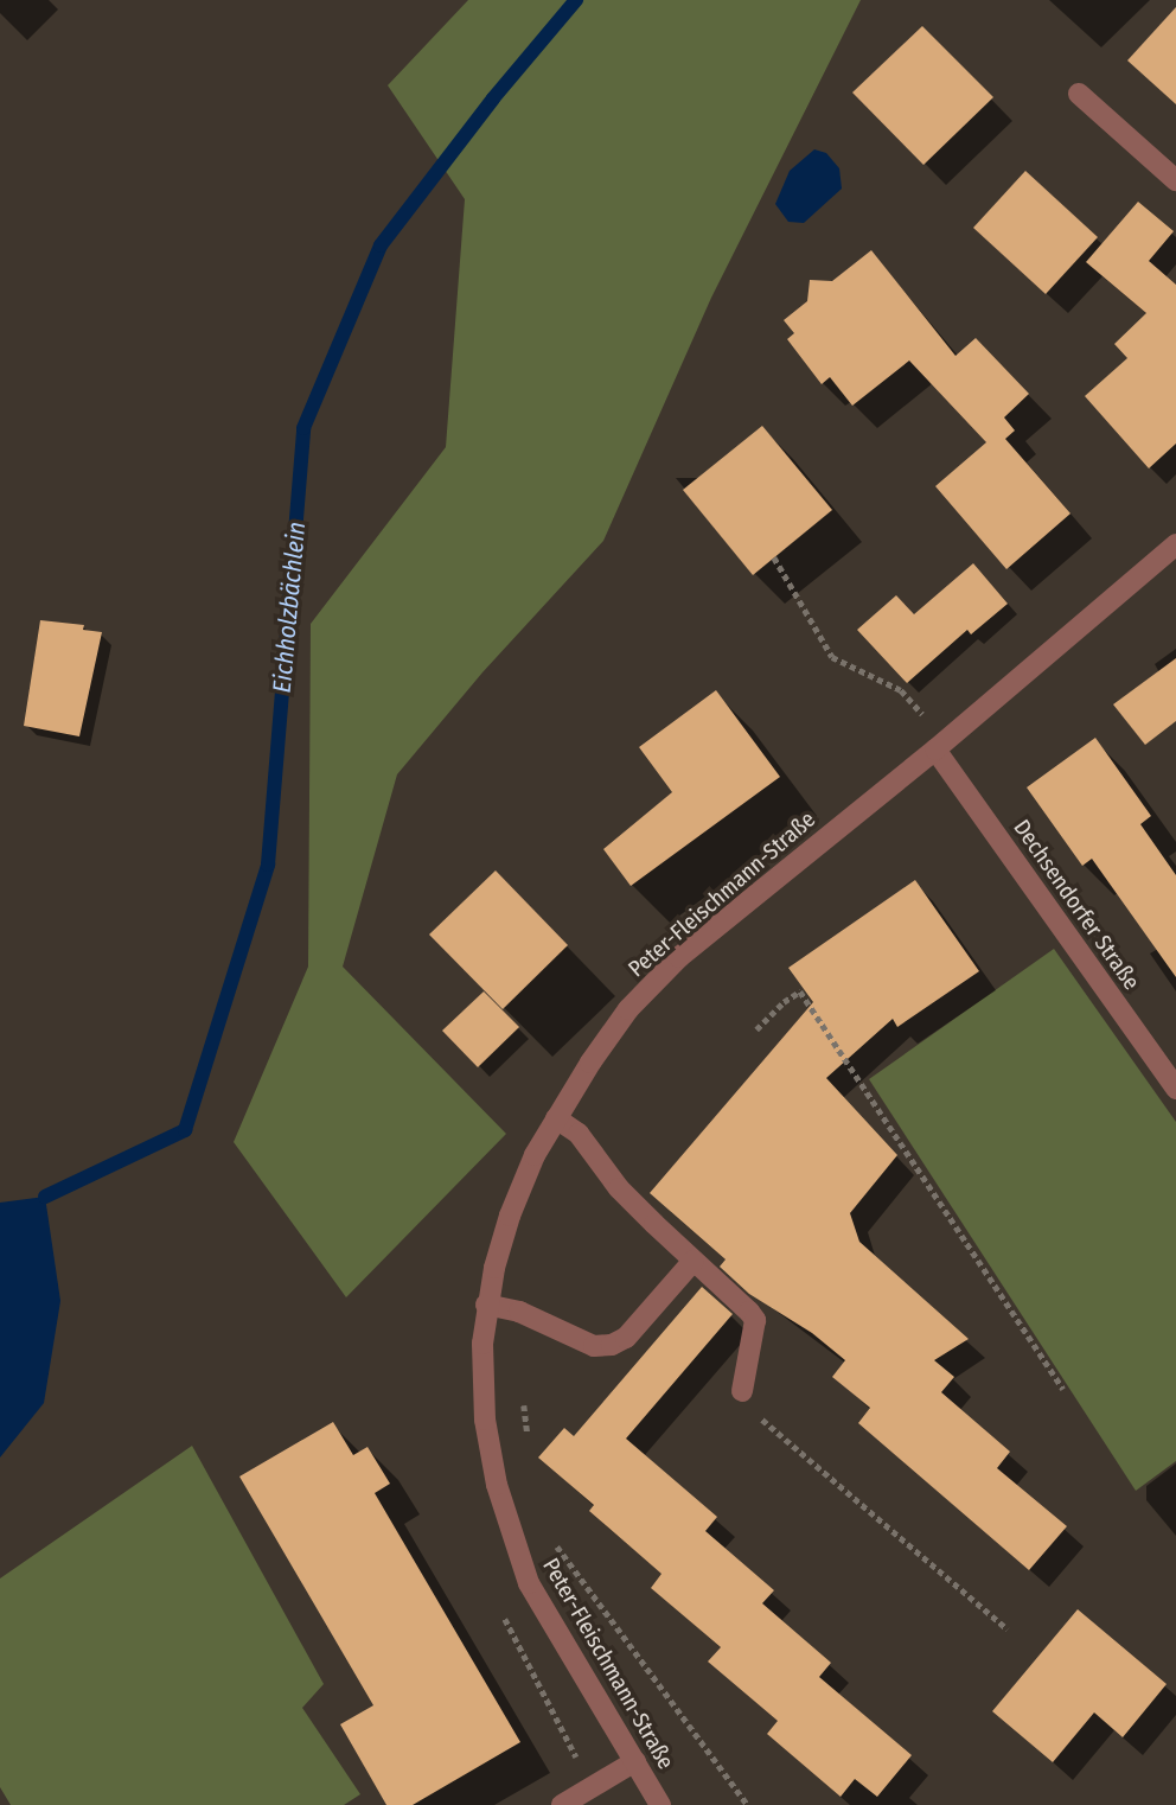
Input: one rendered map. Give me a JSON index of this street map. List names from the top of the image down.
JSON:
{
  "streets": {
    "street": ["Peter-Fleischmann-Straße", "Dechsendorfer Straße"]
  },
  "crossings": [
    ["Peter-Fleischmann-Straße", "Dechsendorfer Straße"]
  ],
  "water": ["Eichholzbächlein"]
}
